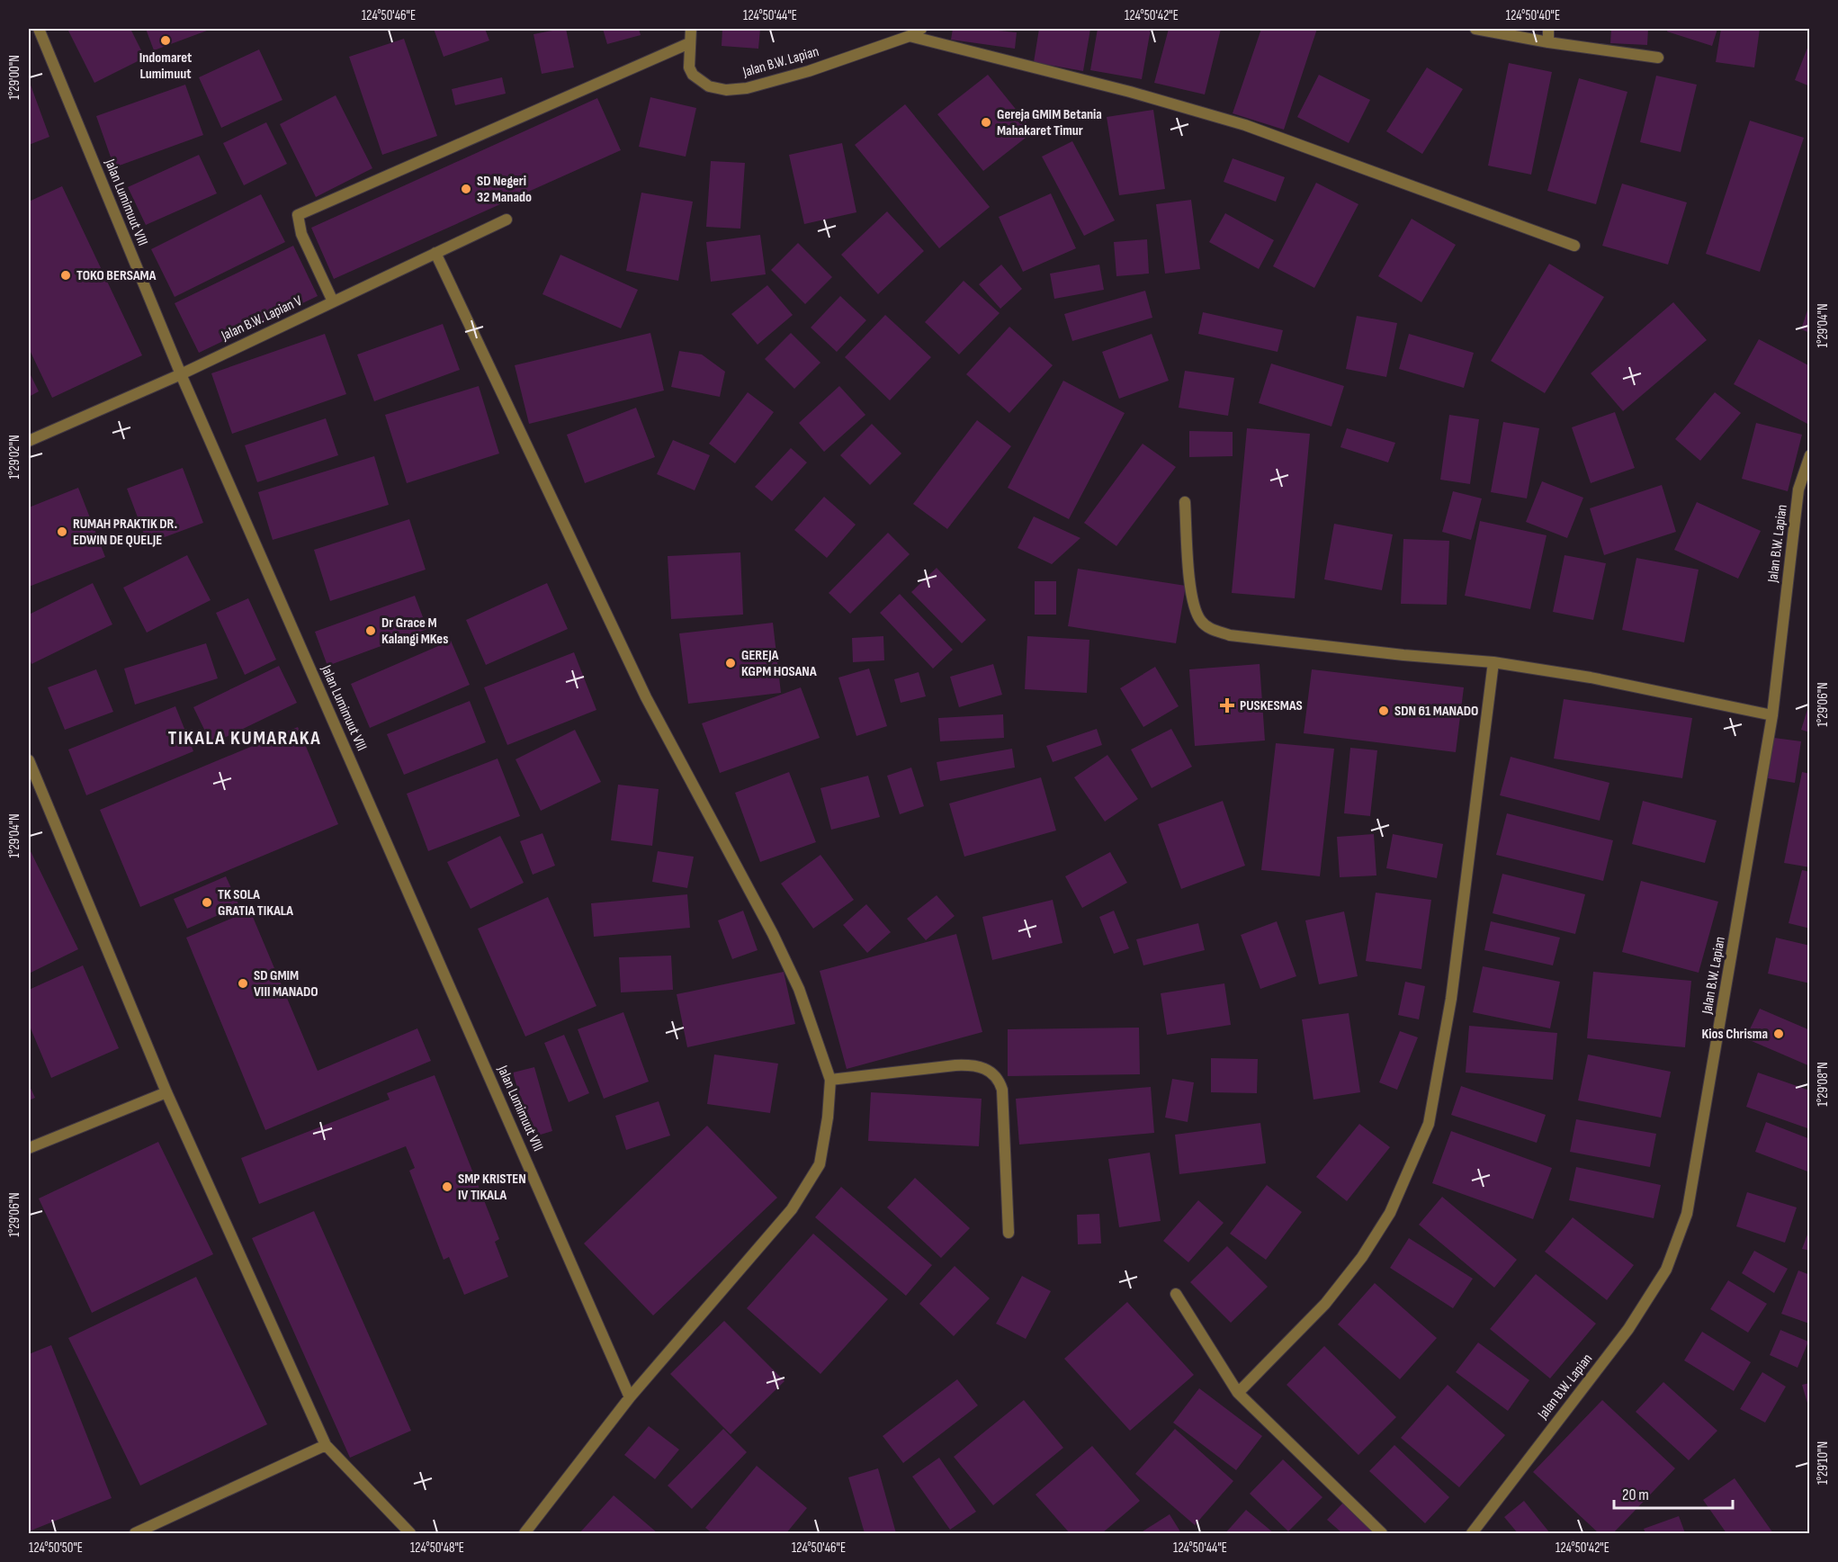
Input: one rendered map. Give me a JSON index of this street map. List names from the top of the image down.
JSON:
{
  "streets": {
    "street": ["Jalan B.W. Lapian", "Jalan Lumimuut VIII", "Jalan B.W. Lapian V"]
  },
  "crossings": [
    ["Jalan Lumimuut VIII", "Jalan B.W. Lapian V"]
  ],
  "districts": ["TIKALA KUMARAKA"],
  "places": {
    "other": [
      "Indomaret Lumimuut",
      "Gereja GMIM Betania Mahakaret Timur",
      "SD Negeri 32 Manado",
      "TOKO BERSAMA",
      "RUMAH PRAKTIK DR. EDWIN DE QUELJE",
      "Dr Grace M Kalangi MKes",
      "GEREJA KGPM HOSANA",
      "SDN 61 MANADO",
      "TK SOLA GRATIA TIKALA",
      "SD GMIM VIII MANADO",
      "Kios Chrisma",
      "SMP KRISTEN IV TIKALA"
    ],
    "health": ["PUSKESMAS"]
  },
  "scale_bar": "20 m",
  "coordinates": [
    "124°50'46\"E",
    "124°50'44\"E",
    "124°50'42\"E",
    "124°50'40\"E",
    "1°29'00\"N",
    "1°29'04\"N",
    "1°29'02\"N",
    "1°29'06\"N",
    "1°29'08\"N",
    "1°29'10\"N",
    "124°50'50\"E",
    "124°50'48\"E"
  ]
}
